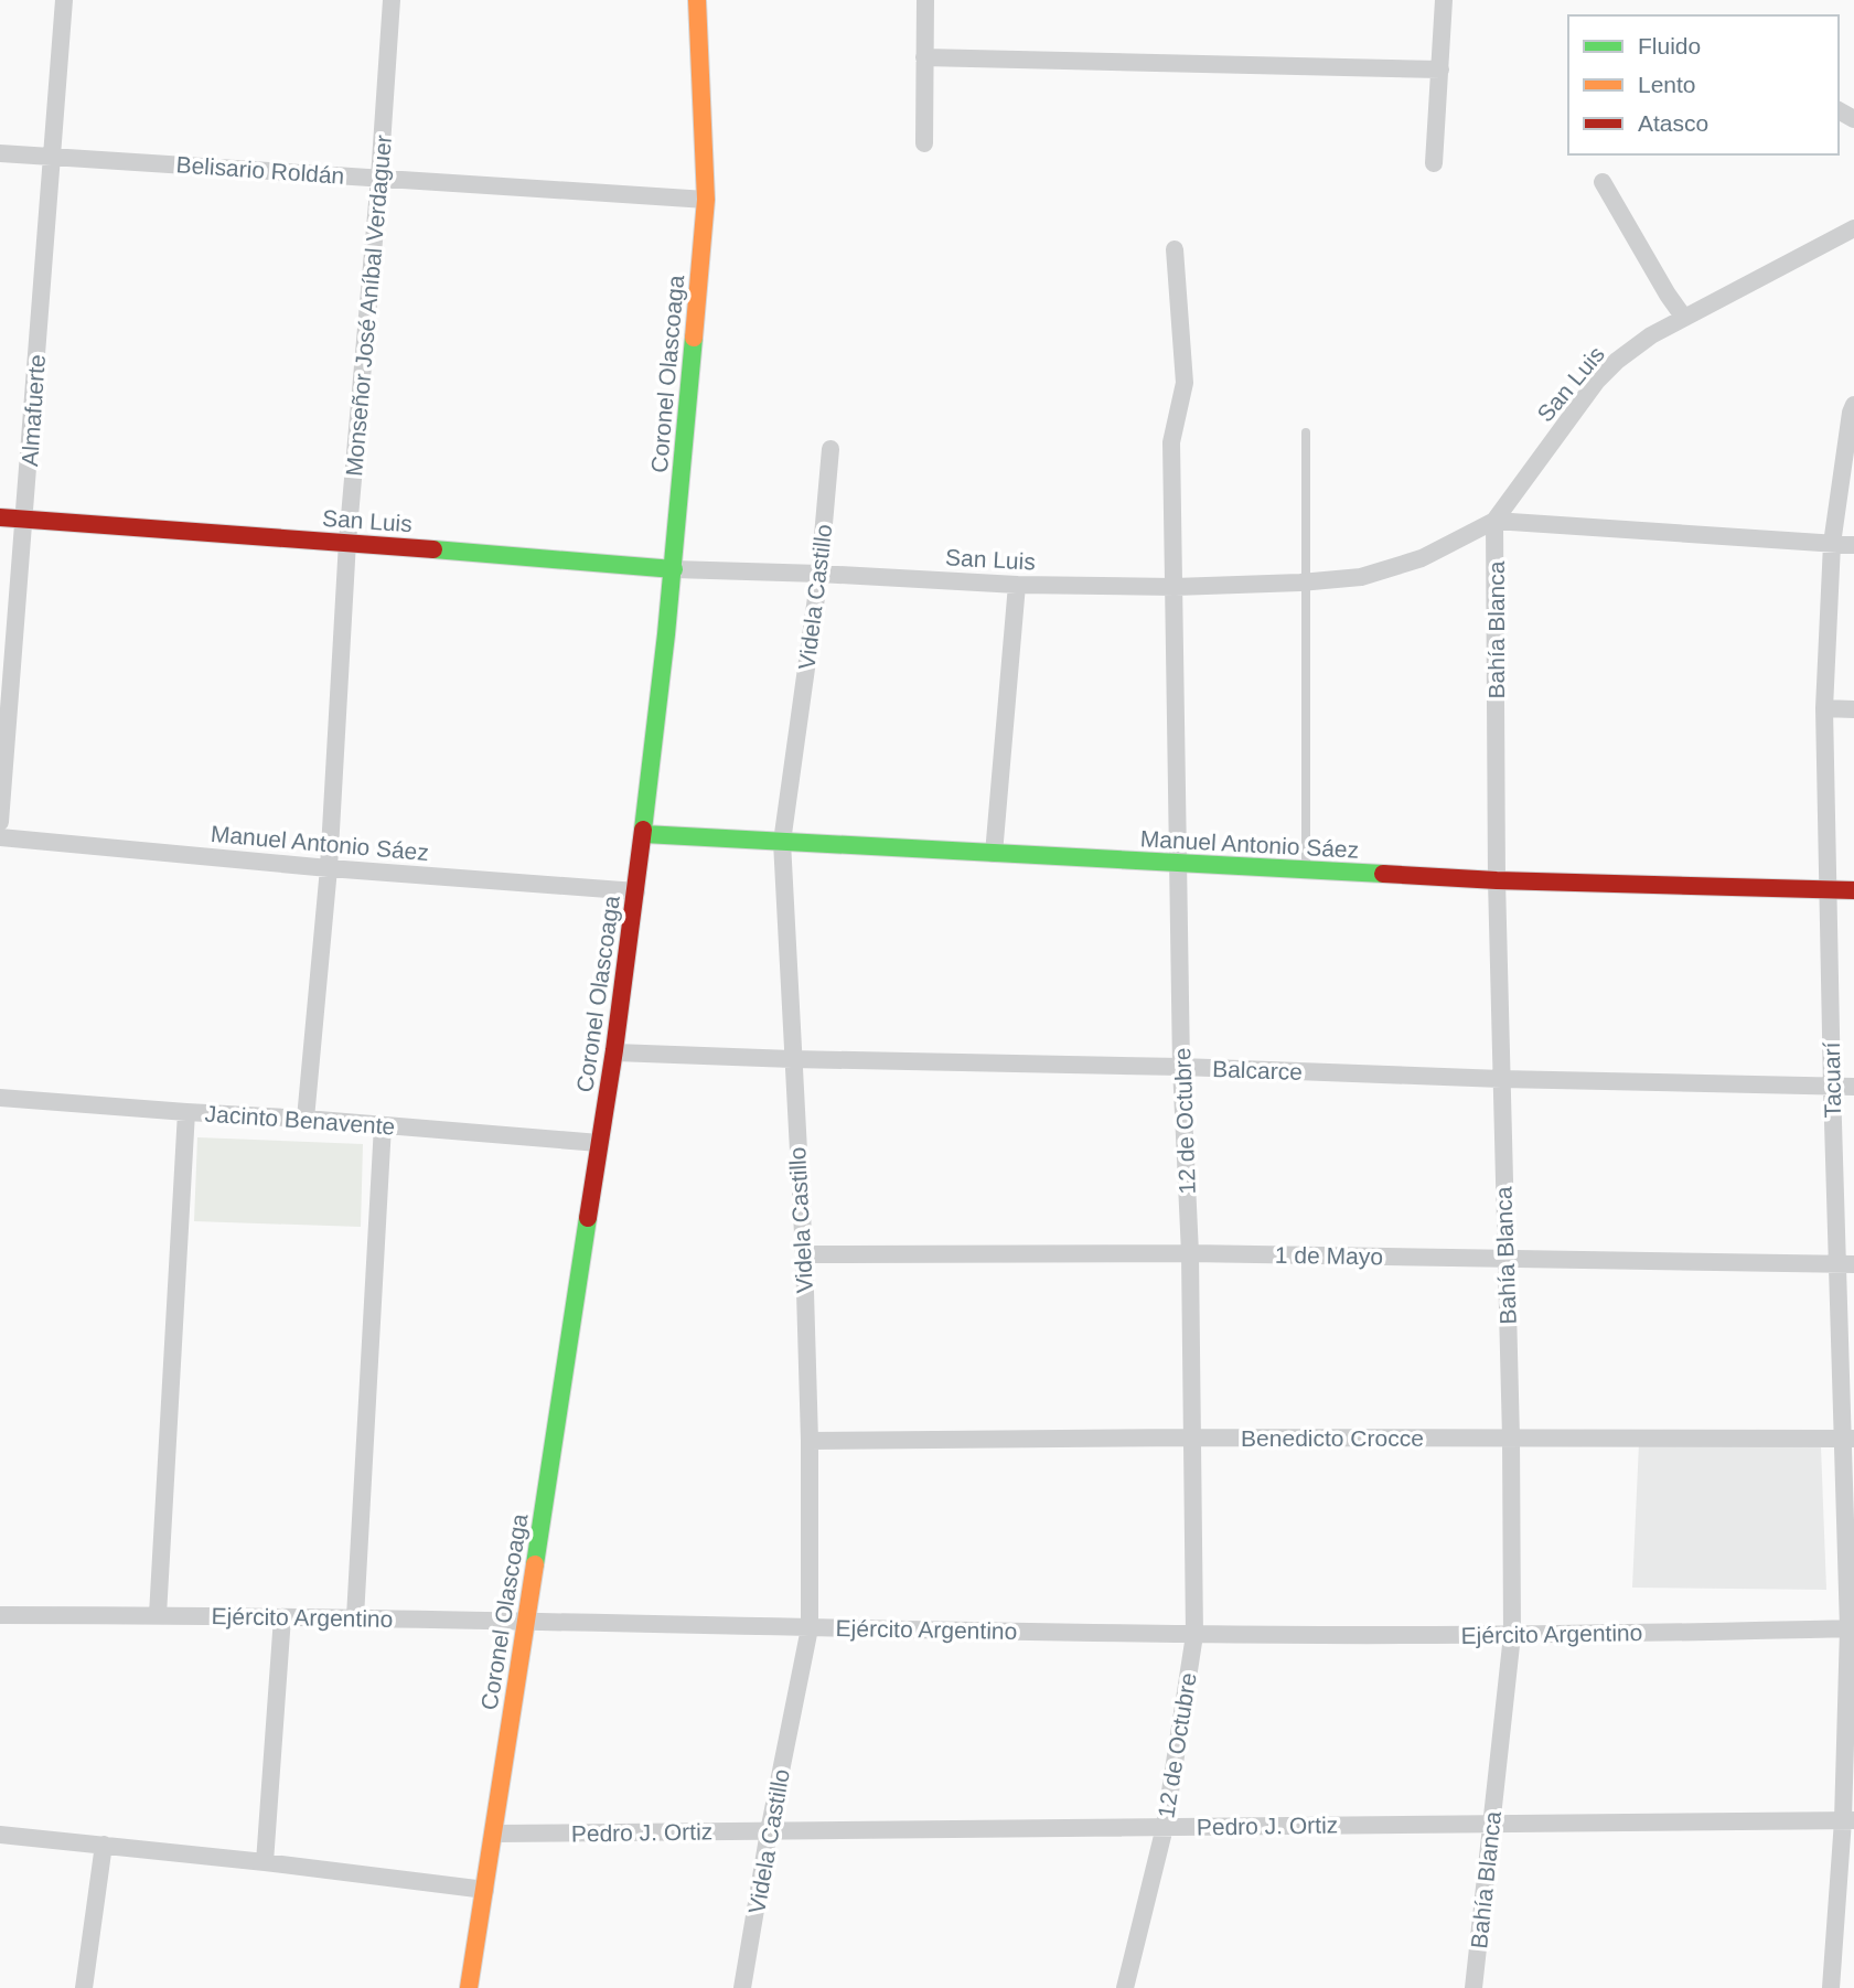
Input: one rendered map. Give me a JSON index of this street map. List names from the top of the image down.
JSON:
{
  "streets": {
    "street": [
      "Belisario Roldán",
      "Monseñor José Aníbal Verdaguer",
      "Coronel Olascoaga",
      "San Luis",
      "Almafuerte",
      "Videla Castillo",
      "Bahía Blanca",
      "Manuel Antonio Sáez",
      "Balcarce",
      "Tacuarí",
      "Jacinto Benavente",
      "12 de Octubre",
      "1 de Mayo",
      "Benedicto Crocce",
      "Ejército Argentino",
      "Pedro J. Ortiz"
    ]
  },
  "crossings": [
    ["Belisario Roldán", "Monseñor José Aníbal Verdaguer"],
    ["Belisario Roldán", "Coronel Olascoaga"],
    ["Belisario Roldán", "Almafuerte"],
    ["Monseñor José Aníbal Verdaguer", "San Luis"],
    ["Monseñor José Aníbal Verdaguer", "Manuel Antonio Sáez"],
    ["Monseñor José Aníbal Verdaguer", "Jacinto Benavente"],
    ["Coronel Olascoaga", "San Luis"],
    ["Coronel Olascoaga", "Manuel Antonio Sáez"],
    ["Coronel Olascoaga", "Balcarce"],
    ["Coronel Olascoaga", "Jacinto Benavente"],
    ["Coronel Olascoaga", "Ejército Argentino"],
    ["Coronel Olascoaga", "Pedro J. Ortiz"],
    ["San Luis", "Almafuerte"],
    ["San Luis", "Videla Castillo"],
    ["San Luis", "Bahía Blanca"],
    ["San Luis", "12 de Octubre"],
    ["Videla Castillo", "Manuel Antonio Sáez"],
    ["Videla Castillo", "Balcarce"],
    ["Videla Castillo", "1 de Mayo"],
    ["Videla Castillo", "Benedicto Crocce"],
    ["Videla Castillo", "Ejército Argentino"],
    ["Videla Castillo", "Pedro J. Ortiz"],
    ["Bahía Blanca", "Manuel Antonio Sáez"],
    ["Bahía Blanca", "Balcarce"],
    ["Bahía Blanca", "1 de Mayo"],
    ["Bahía Blanca", "Benedicto Crocce"],
    ["Bahía Blanca", "Ejército Argentino"],
    ["Bahía Blanca", "Pedro J. Ortiz"],
    ["Manuel Antonio Sáez", "Tacuarí"],
    ["Manuel Antonio Sáez", "12 de Octubre"],
    ["Balcarce", "Tacuarí"],
    ["Balcarce", "12 de Octubre"],
    ["Tacuarí", "1 de Mayo"],
    ["Tacuarí", "Benedicto Crocce"],
    ["Tacuarí", "Ejército Argentino"],
    ["Tacuarí", "Pedro J. Ortiz"],
    ["12 de Octubre", "1 de Mayo"],
    ["12 de Octubre", "Benedicto Crocce"],
    ["12 de Octubre", "Ejército Argentino"],
    ["12 de Octubre", "Pedro J. Ortiz"]
  ],
  "legend": ["Fluido", "Lento", "Atasco"]
}
